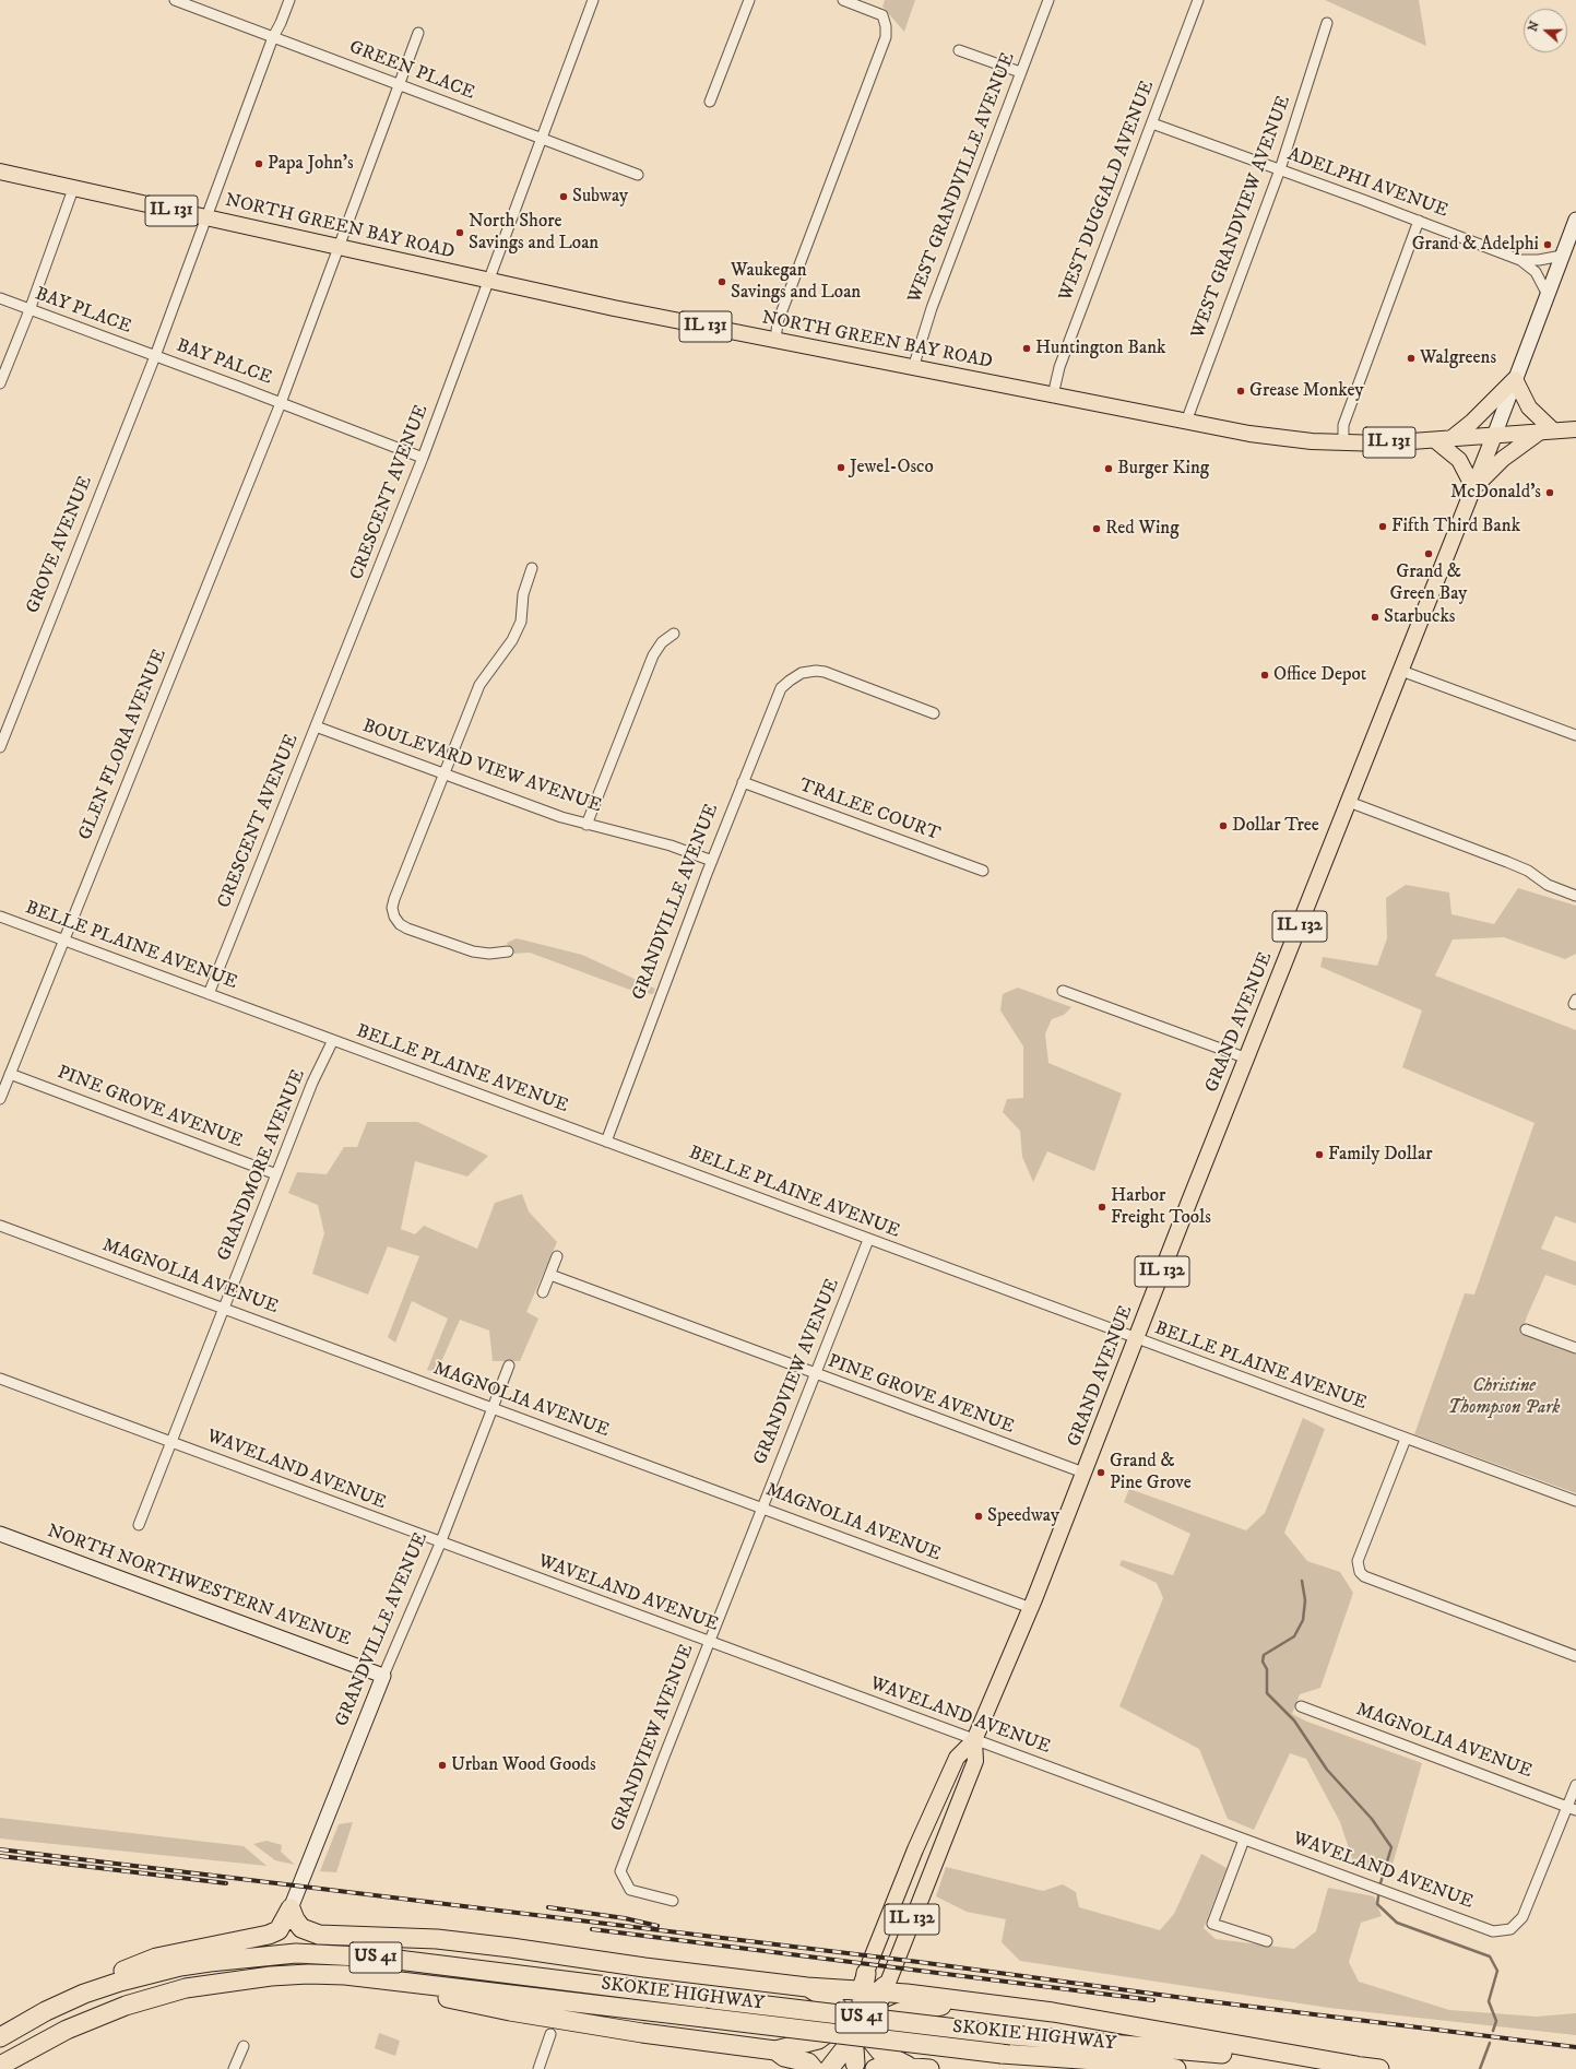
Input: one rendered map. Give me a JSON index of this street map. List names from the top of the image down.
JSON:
{
  "streets": {
    "highway": ["US 41", "SKOKIE HIGHWAY"],
    "main road": [
      "IL 131",
      "NORTH GREEN BAY ROAD",
      "IL 132",
      "GRAND AVENUE"
    ],
    "street": [
      "GREEN PLACE",
      "WEST GRANDVILLE AVENUE",
      "ADELPHI AVENUE",
      "WEST DUGGALD AVENUE",
      "WEST GRANDVIEW AVENUE",
      "BAY PLACE",
      "BAY PALCE",
      "CRESCENT AVENUE",
      "GROVE AVENUE",
      "GLEN FLORA AVENUE",
      "BOULEVARD VIEW AVENUE",
      "TRALEE COURT",
      "GRANDVILLE AVENUE",
      "BELLE PLAINE AVENUE",
      "PINE GROVE AVENUE",
      "GRANDMORE AVENUE",
      "MAGNOLIA AVENUE",
      "GRANDVIEW AVENUE",
      "WAVELAND AVENUE",
      "NORTH NORTHWESTERN AVENUE"
    ]
  },
  "crossings": [
    ["GREEN PLACE", "CRESCENT AVENUE"],
    ["GREEN PLACE", "GROVE AVENUE"],
    ["GREEN PLACE", "GLEN FLORA AVENUE"],
    ["WEST GRANDVILLE AVENUE", "NORTH GREEN BAY ROAD"],
    ["ADELPHI AVENUE", "WEST DUGGALD AVENUE"],
    ["ADELPHI AVENUE", "WEST GRANDVIEW AVENUE"],
    ["ADELPHI AVENUE", "GRAND AVENUE"],
    ["WEST DUGGALD AVENUE", "NORTH GREEN BAY ROAD"],
    ["WEST GRANDVIEW AVENUE", "NORTH GREEN BAY ROAD"],
    ["NORTH GREEN BAY ROAD", "CRESCENT AVENUE"],
    ["NORTH GREEN BAY ROAD", "GROVE AVENUE"],
    ["NORTH GREEN BAY ROAD", "GLEN FLORA AVENUE"],
    ["NORTH GREEN BAY ROAD", "GRAND AVENUE"],
    ["BAY PLACE", "BAY PALCE"],
    ["BAY PLACE", "GROVE AVENUE"],
    ["BAY PALCE", "GROVE AVENUE"],
    ["BAY PALCE", "GLEN FLORA AVENUE"],
    ["CRESCENT AVENUE", "BOULEVARD VIEW AVENUE"],
    ["CRESCENT AVENUE", "BELLE PLAINE AVENUE"],
    ["GLEN FLORA AVENUE", "BELLE PLAINE AVENUE"],
    ["GLEN FLORA AVENUE", "PINE GROVE AVENUE"],
    ["BOULEVARD VIEW AVENUE", "GRANDVILLE AVENUE"],
    ["TRALEE COURT", "GRANDVILLE AVENUE"],
    ["GRANDVILLE AVENUE", "BELLE PLAINE AVENUE"],
    ["GRANDVILLE AVENUE", "MAGNOLIA AVENUE"],
    ["GRANDVILLE AVENUE", "WAVELAND AVENUE"],
    ["GRANDVILLE AVENUE", "NORTH NORTHWESTERN AVENUE"],
    ["BELLE PLAINE AVENUE", "GRAND AVENUE"],
    ["BELLE PLAINE AVENUE", "GRANDMORE AVENUE"],
    ["BELLE PLAINE AVENUE", "GRANDVIEW AVENUE"],
    ["GRAND AVENUE", "PINE GROVE AVENUE"],
    ["GRAND AVENUE", "MAGNOLIA AVENUE"],
    ["GRAND AVENUE", "WAVELAND AVENUE"],
    ["PINE GROVE AVENUE", "GRANDMORE AVENUE"],
    ["PINE GROVE AVENUE", "GRANDVIEW AVENUE"],
    ["GRANDMORE AVENUE", "MAGNOLIA AVENUE"],
    ["GRANDMORE AVENUE", "WAVELAND AVENUE"],
    ["MAGNOLIA AVENUE", "GRANDVIEW AVENUE"],
    ["MAGNOLIA AVENUE", "WAVELAND AVENUE"],
    ["GRANDVIEW AVENUE", "WAVELAND AVENUE"]
  ],
  "parks": ["Christine Thompson Park"],
  "places": [
    "Papa John's",
    "Subway",
    "North Shore Savings and Loan",
    "Grand & Adelphi",
    "Waukegan Savings and Loan",
    "Huntington Bank",
    "Walgreens",
    "Grease Monkey",
    "Jewel-Osco",
    "Burger King",
    "McDonald's",
    "Fifth Third Bank",
    "Red Wing",
    "Grand & Green Bay",
    "Starbucks",
    "Office Depot",
    "Dollar Tree",
    "Family Dollar",
    "Harbor Freight Tools",
    "Grand & Pine Grove",
    "Speedway",
    "Urban Wood Goods"
  ],
  "north": "left"
}
